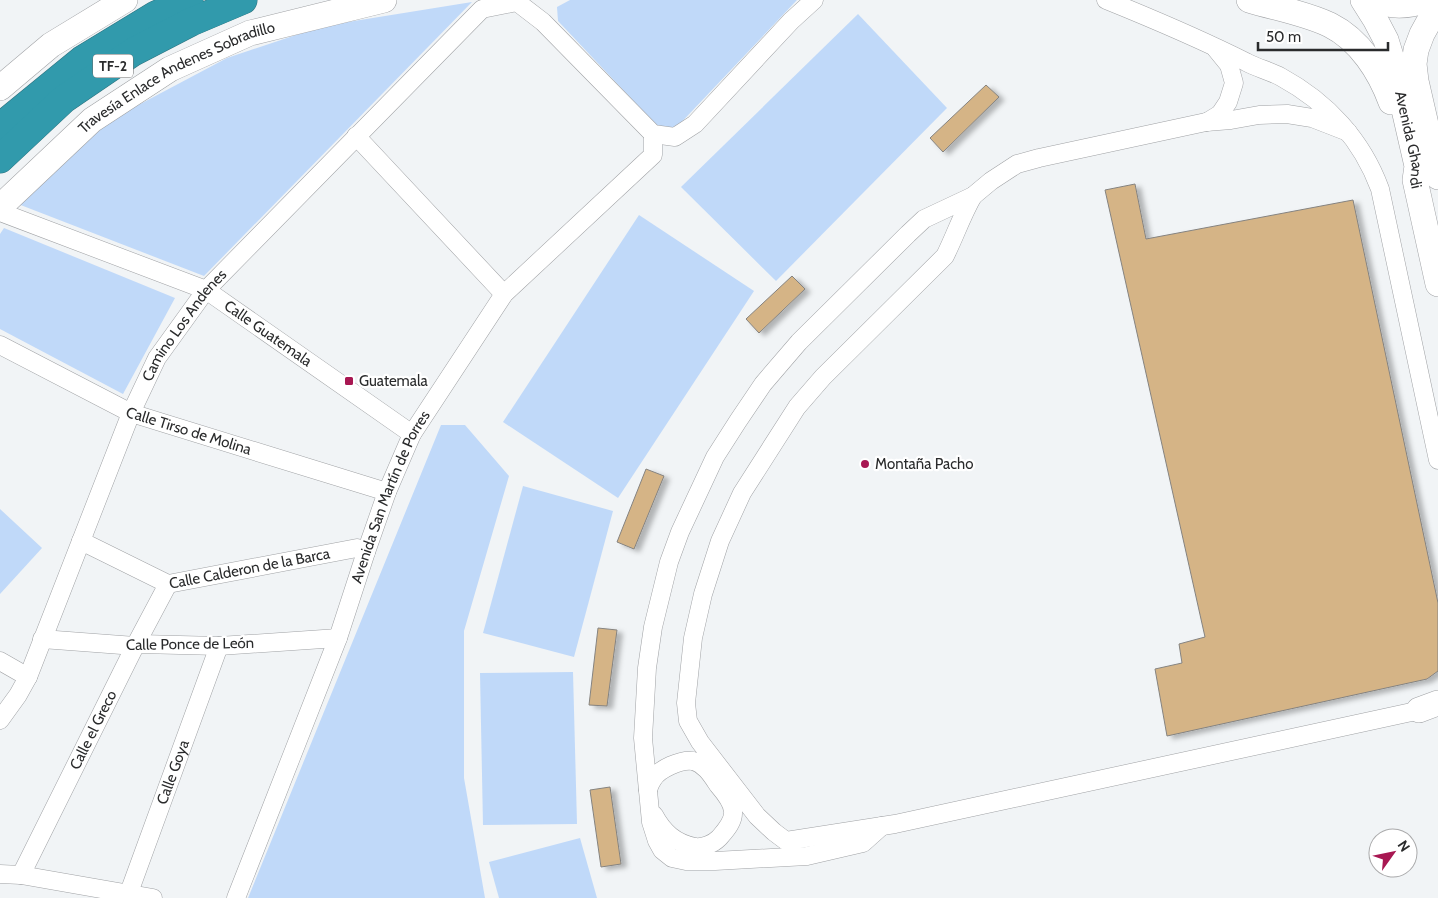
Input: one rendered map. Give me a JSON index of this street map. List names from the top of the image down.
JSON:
{
  "streets": {
    "highway": ["TF-2"],
    "street": [
      "Travesía Enlace Andenes Sobradillo",
      "Avenida Ghandi",
      "Camino Los Andenes",
      "Calle Guatemala",
      "Calle Tirso de Molina",
      "Avenida San Martín de Porres",
      "Calle Calderon de la Barca",
      "Calle Ponce de León",
      "Calle el Greco",
      "Calle Goya"
    ]
  },
  "crossings": [
    ["Camino Los Andenes", "Calle Guatemala"],
    ["Camino Los Andenes", "Calle Tirso de Molina"],
    ["Camino Los Andenes", "Avenida San Martín de Porres"],
    ["Camino Los Andenes", "Calle Calderon de la Barca"],
    ["Camino Los Andenes", "Calle Ponce de León"],
    ["Calle Guatemala", "Avenida San Martín de Porres"],
    ["Calle Tirso de Molina", "Avenida San Martín de Porres"],
    ["Avenida San Martín de Porres", "Calle Calderon de la Barca"],
    ["Avenida San Martín de Porres", "Calle Ponce de León"],
    ["Calle Calderon de la Barca", "Calle el Greco"],
    ["Calle Ponce de León", "Calle el Greco"],
    ["Calle Ponce de León", "Calle Goya"]
  ],
  "places": {
    "transit": ["Guatemala"],
    "other": ["Montaña Pacho"]
  },
  "scale_bar": "50 m",
  "north": "top right"
}
